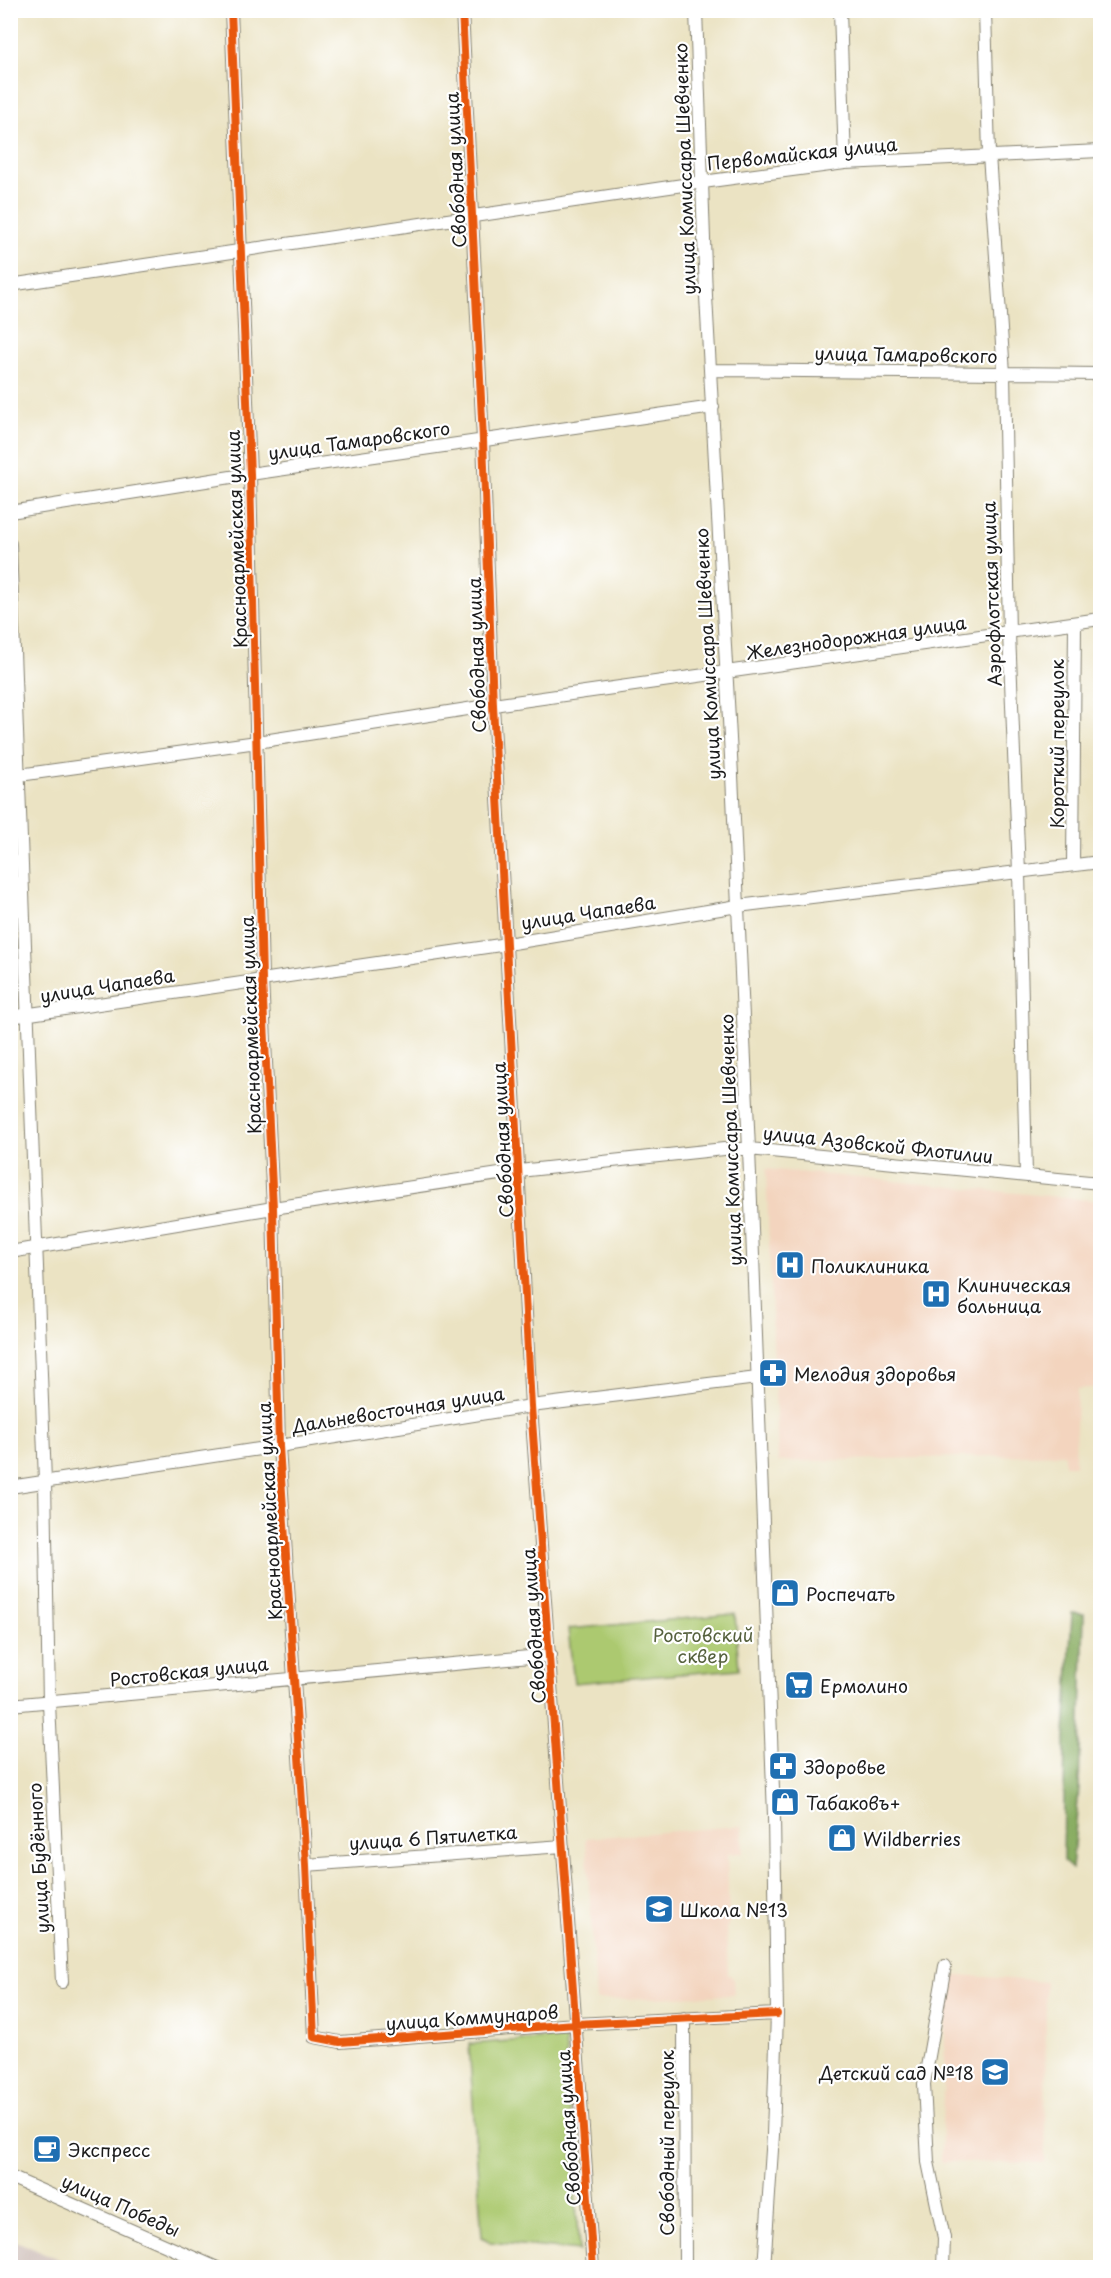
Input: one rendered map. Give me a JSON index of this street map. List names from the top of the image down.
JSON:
{
  "streets": {
    "street": [
      "Первомайская улица",
      "улица Комиссара Шевченко",
      "Свободная улица",
      "улица Тамаровского",
      "Красноармейская улица",
      "Аэрофлотская улица",
      "Железнодорожная улица",
      "Короткий переулок",
      "улица Чапаева",
      "улица Азовской Флотилии",
      "Дальневосточная улица",
      "Ростовская улица",
      "улица 6 Пятилетка",
      "улица Будённого",
      "улица Коммунаров",
      "Свободный переулок",
      "улица Победы"
    ]
  },
  "crossings": [
    ["Первомайская улица", "улица Комиссара Шевченко"],
    ["Первомайская улица", "Свободная улица"],
    ["Первомайская улица", "Красноармейская улица"],
    ["Первомайская улица", "Аэрофлотская улица"],
    ["улица Комиссара Шевченко", "улица Тамаровского"],
    ["улица Комиссара Шевченко", "Железнодорожная улица"],
    ["улица Комиссара Шевченко", "улица Чапаева"],
    ["улица Комиссара Шевченко", "улица Азовской Флотилии"],
    ["улица Комиссара Шевченко", "Дальневосточная улица"],
    ["улица Комиссара Шевченко", "улица Коммунаров"],
    ["Свободная улица", "улица Тамаровского"],
    ["Свободная улица", "Железнодорожная улица"],
    ["Свободная улица", "улица Чапаева"],
    ["Свободная улица", "улица Азовской Флотилии"],
    ["Свободная улица", "Дальневосточная улица"],
    ["Свободная улица", "Ростовская улица"],
    ["Свободная улица", "улица 6 Пятилетка"],
    ["Свободная улица", "улица Коммунаров"],
    ["улица Тамаровского", "Красноармейская улица"],
    ["улица Тамаровского", "Аэрофлотская улица"],
    ["Красноармейская улица", "Железнодорожная улица"],
    ["Красноармейская улица", "улица Чапаева"],
    ["Красноармейская улица", "улица Азовской Флотилии"],
    ["Красноармейская улица", "Дальневосточная улица"],
    ["Красноармейская улица", "Ростовская улица"],
    ["Красноармейская улица", "улица 6 Пятилетка"],
    ["Красноармейская улица", "улица Коммунаров"],
    ["Аэрофлотская улица", "Железнодорожная улица"],
    ["Аэрофлотская улица", "улица Чапаева"],
    ["Аэрофлотская улица", "улица Азовской Флотилии"],
    ["Железнодорожная улица", "Короткий переулок"],
    ["Железнодорожная улица", "улица Будённого"],
    ["Короткий переулок", "улица Чапаева"],
    ["улица Чапаева", "улица Будённого"],
    ["улица Азовской Флотилии", "улица Будённого"],
    ["Дальневосточная улица", "улица Будённого"],
    ["Ростовская улица", "улица Будённого"],
    ["улица Коммунаров", "Свободный переулок"]
  ],
  "parks": ["Ростовский сквер"],
  "places": {
    "hospital": ["Поликлиника", "Клиническая больница"],
    "pharmacy": ["Мелодия здоровья", "Здоровье"],
    "shop": ["Роспечать", "Табаковъ+", "Wildberries"],
    "supermarket": ["Ермолино"],
    "school or university": ["Школа №13", "Детский сад №18"],
    "cafe": ["Экспресс"]
  }
}
